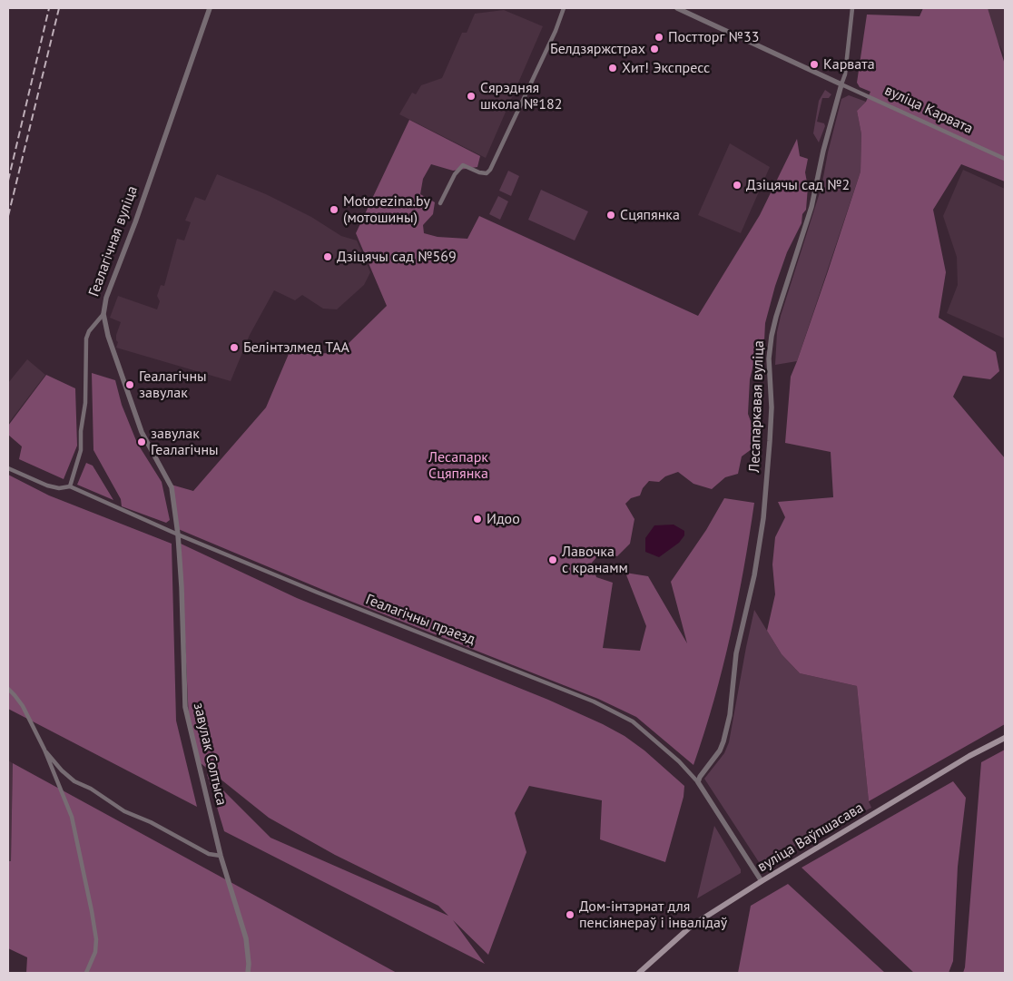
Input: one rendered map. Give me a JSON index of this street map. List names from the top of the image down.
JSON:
{
  "streets": {
    "main road": ["вуліца Ваўпшасава"],
    "street": [
      "вуліца Карвата",
      "Геалагічная вуліца",
      "Лесапаркавая вуліца",
      "Геалагічны праезд",
      "завулак Солтыса"
    ]
  },
  "crossings": [
    ["вуліца Карвата", "Лесапаркавая вуліца"],
    ["Геалагічная вуліца", "Геалагічны праезд"],
    ["Геалагічная вуліца", "завулак Солтыса"],
    ["Лесапаркавая вуліца", "Геалагічны праезд"],
    ["Геалагічны праезд", "завулак Солтыса"],
    ["Геалагічны праезд", "вуліца Ваўпшасава"]
  ],
  "parks": ["Лесапарк Сцяпянка"],
  "places": [
    "Постторг №33",
    "Белдзяржстрах",
    "Карвата",
    "Хит! Экспресс",
    "Сярэдняя школа №182",
    "Дзіцячы сад №2",
    "Motorezina.by (мотошины)",
    "Сцяпянка",
    "Дзіцячы сад №569",
    "Белінтэлмед ТАА",
    "Геалагічны завулак",
    "завулак Геалагічны",
    "Идоо",
    "Лавочка с кранамм",
    "Дом-інтэрнат для пенсіянераў і інвалідаў"
  ]
}
